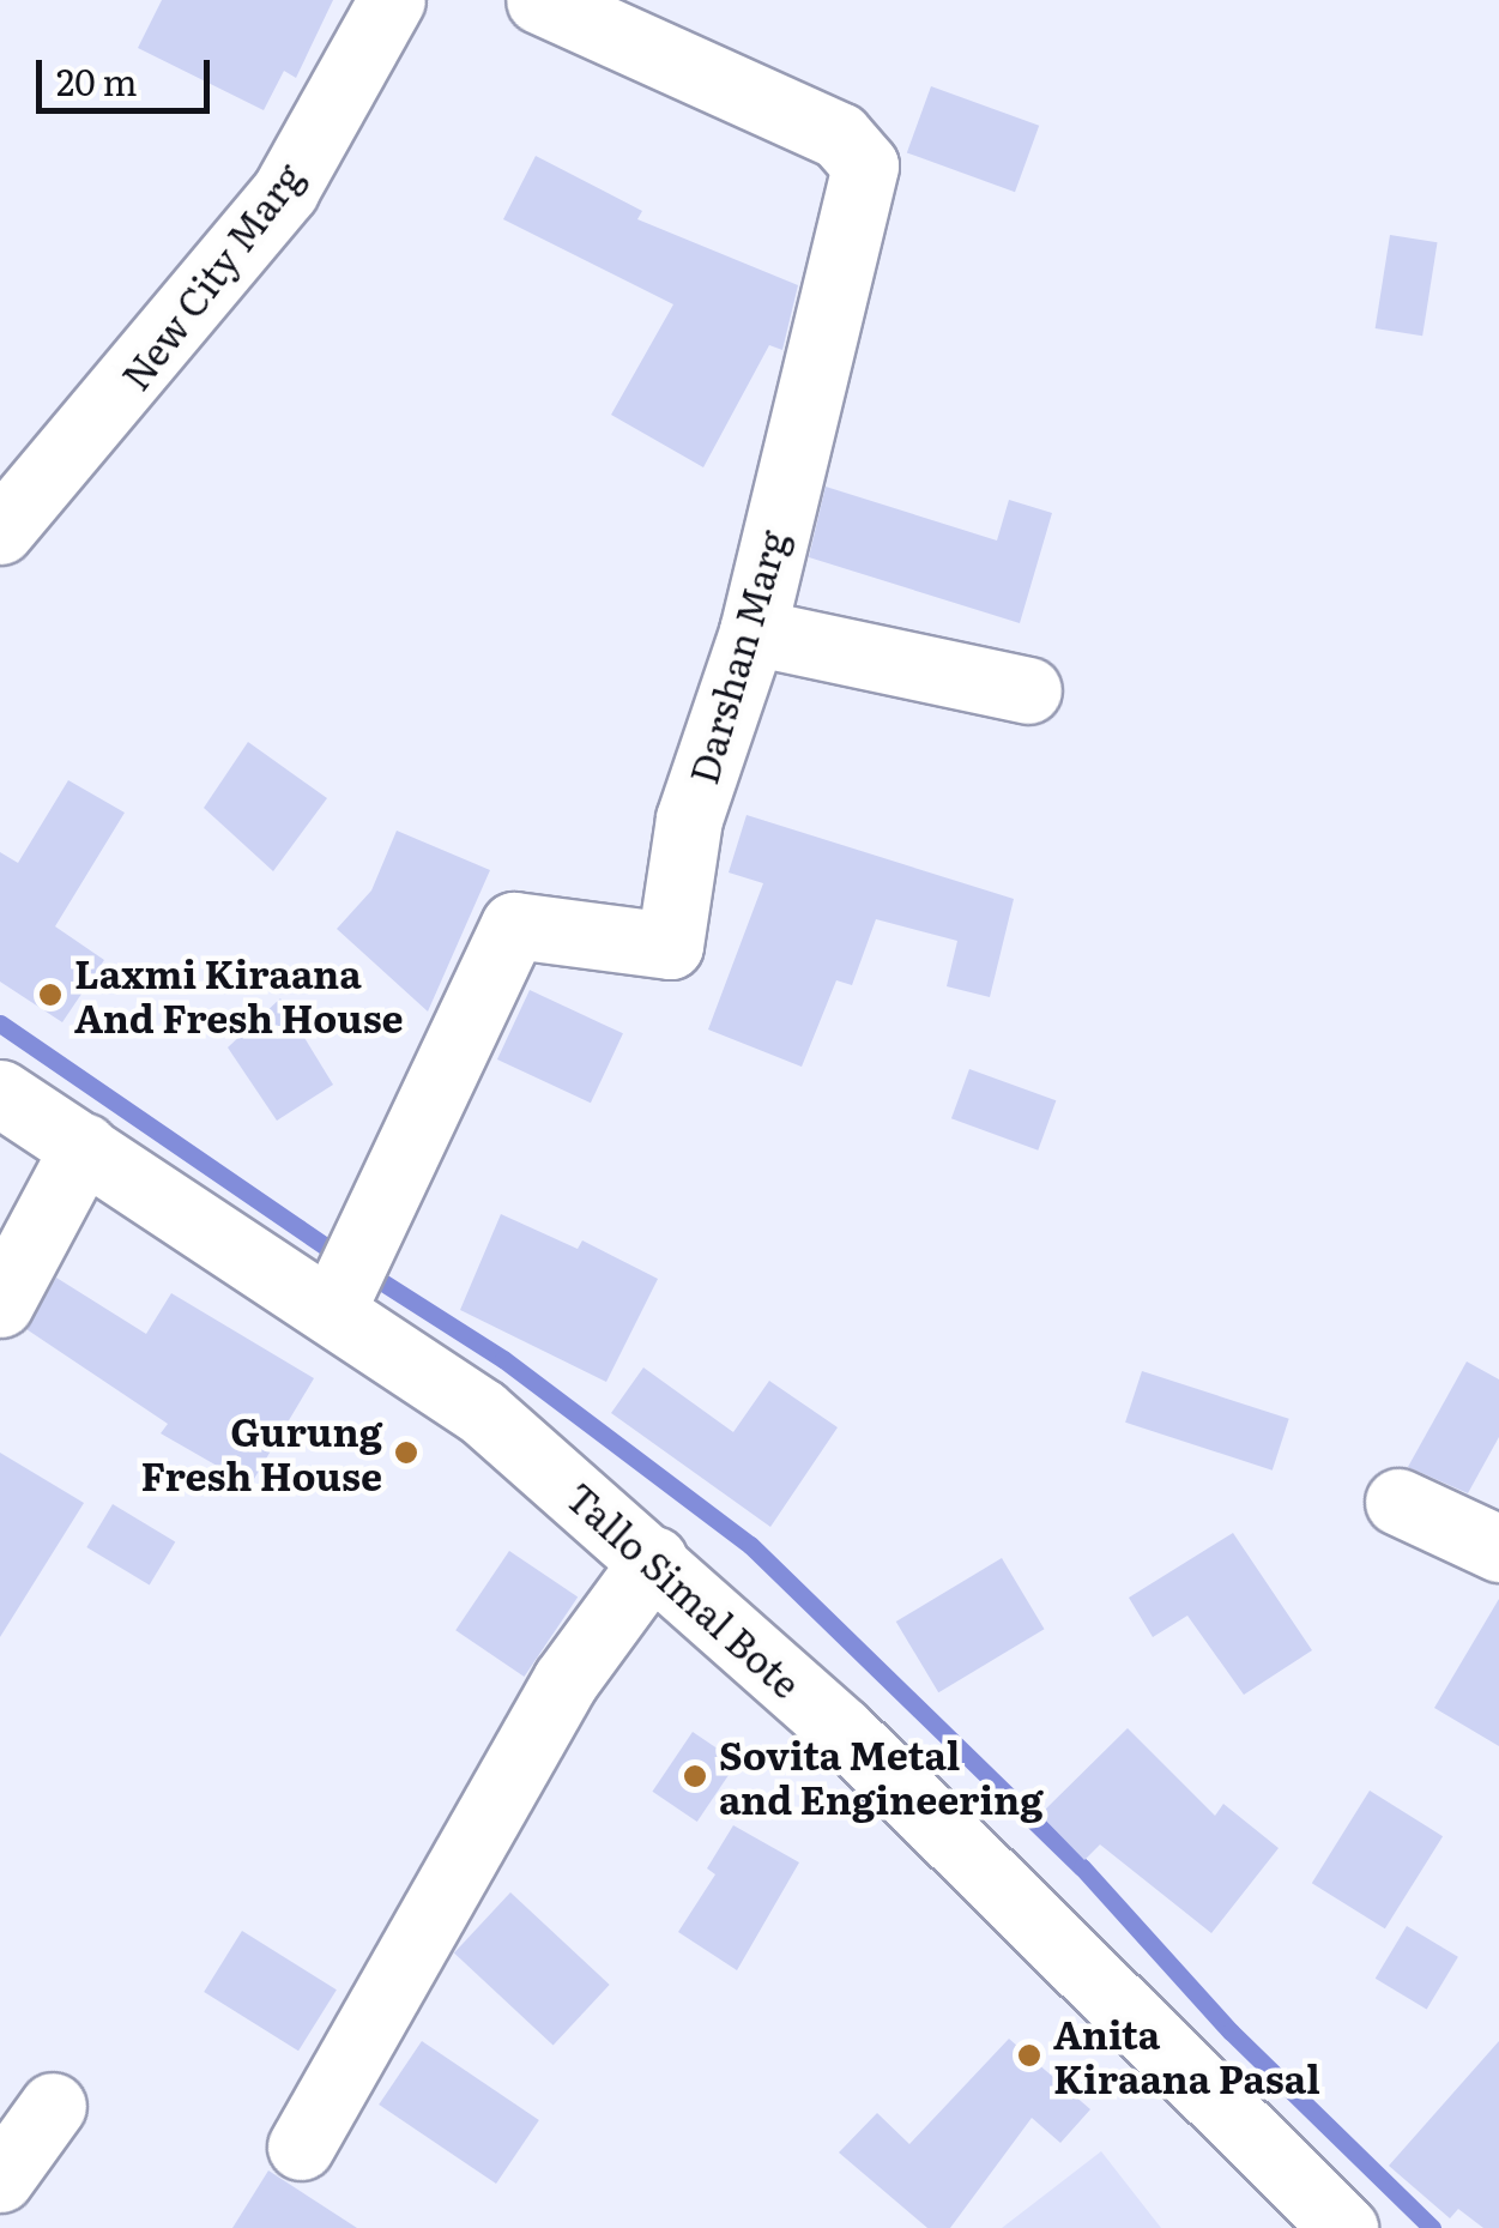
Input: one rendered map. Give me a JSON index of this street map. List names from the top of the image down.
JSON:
{
  "streets": {
    "street": ["New City Marg", "Darshan Marg", "Tallo Simal Bote"]
  },
  "crossings": [
    ["Darshan Marg", "Tallo Simal Bote"]
  ],
  "places": [
    "Laxmi Kiraana And Fresh House",
    "Gurung Fresh House",
    "Sovita Metal and Engineering",
    "Anita Kiraana Pasal"
  ],
  "scale_bar": "20 m"
}
